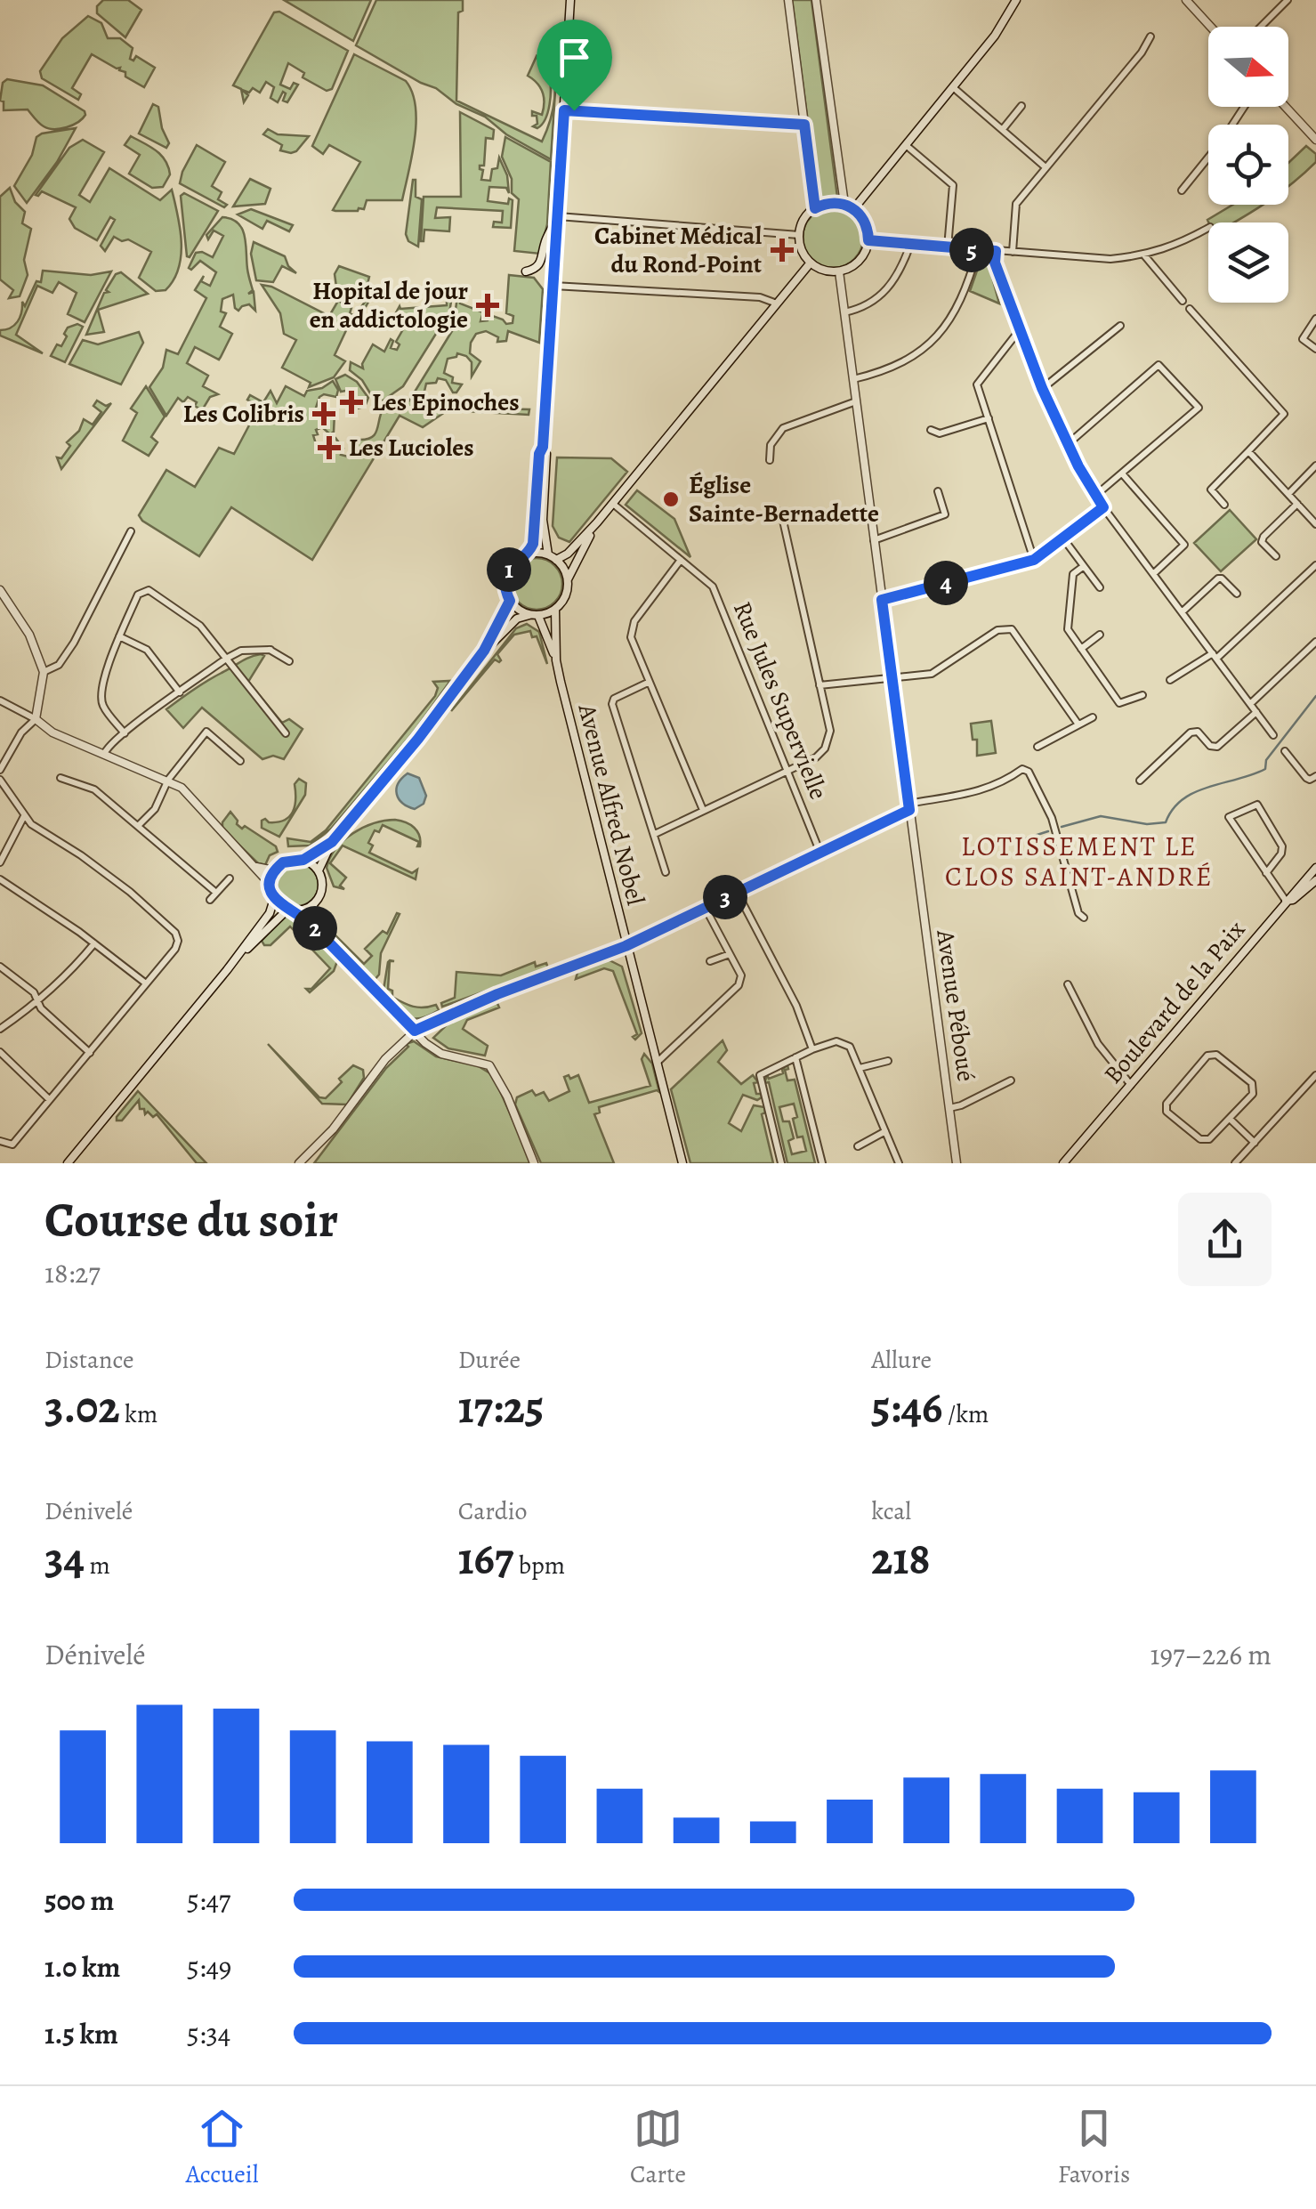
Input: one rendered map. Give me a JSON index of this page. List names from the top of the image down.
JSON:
{
  "streets": {
    "main road": ["Avenue Alfred Nobel", "Boulevard de la Paix", "Avenue Péboué"],
    "street": ["Rue Jules Supervielle"]
  },
  "districts": ["LOTISSEMENT LE CLOS SAINT-ANDRÉ"],
  "places": {
    "health": [
      "Cabinet Médical du Rond-Point",
      "Hopital de jour en addictologie",
      "Les Epinoches",
      "Les Colibris",
      "Les Lucioles"
    ],
    "other": ["Église Sainte-Bernadette"]
  },
  "north": "right",
  "page": {
    "pins": [
      "5",
      "1",
      "4",
      "3",
      "2"
    ],
    "heading": ["Course du soir", "18:27"],
    "stats": [
      ["Distance", "3.02 km"],
      ["Durée", "17:25"],
      ["Allure", "5:46 /km"],
      ["Dénivelé", "34 m"],
      ["Cardio", "167 bpm"],
      ["kcal", "218"]
    ],
    "chart": ["Dénivelé", "197–226 m"],
    "list": [
      {
        "name": "500 m",
        "note": "5:47"
      },
      {
        "name": "1.0 km",
        "note": "5:49"
      },
      {
        "name": "1.5 km",
        "note": "5:34"
      }
    ],
    "tabs": ["Accueil", "Carte", "Favoris"]
  }
}
